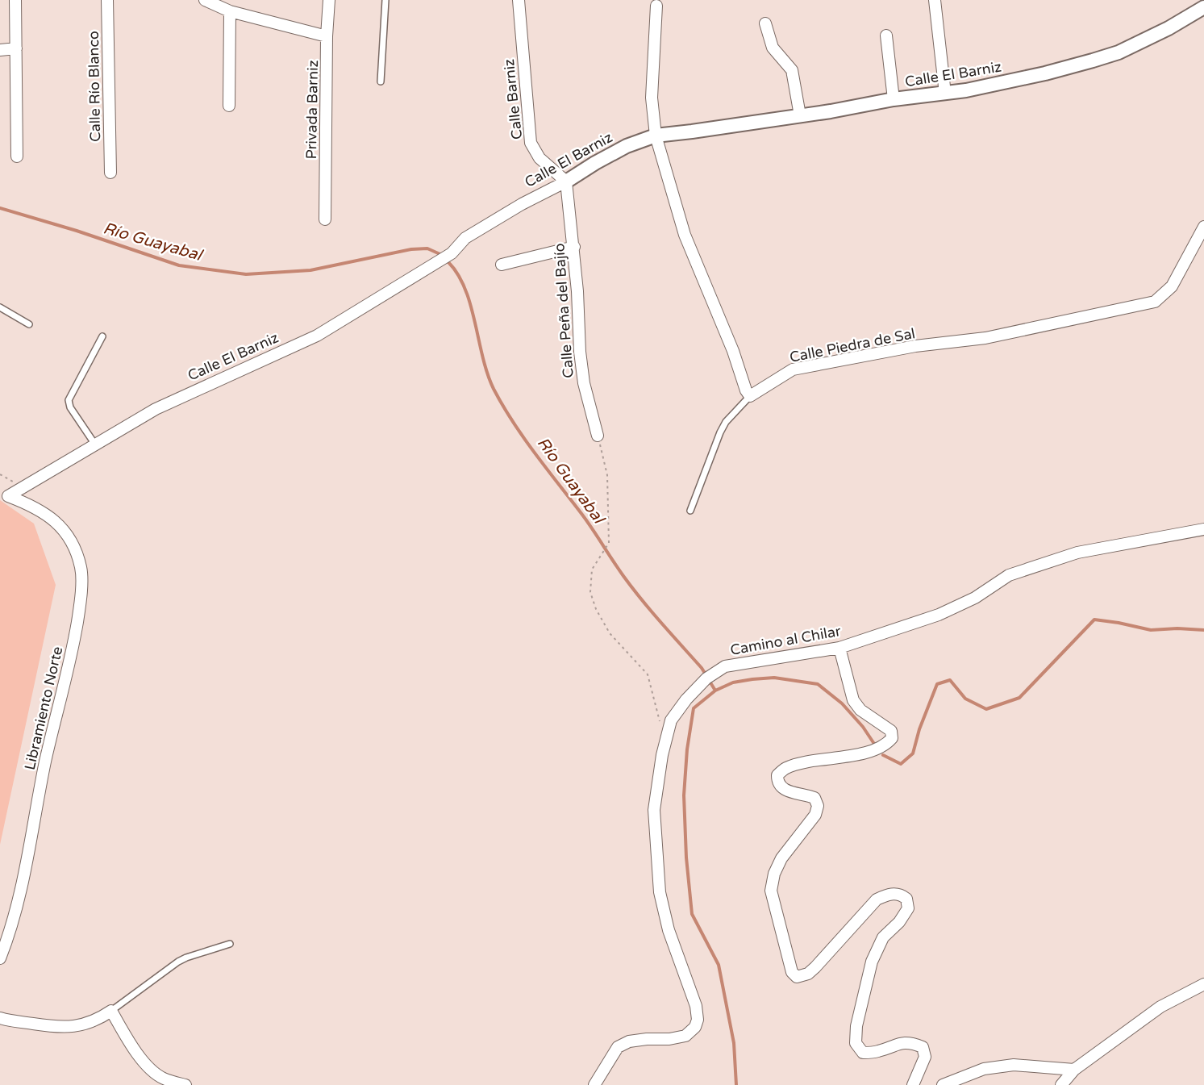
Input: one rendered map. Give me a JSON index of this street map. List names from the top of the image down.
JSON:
{
  "streets": {
    "street": [
      "Calle El Barniz",
      "Calle Río Blanco",
      "Calle Barniz",
      "Privada Barniz",
      "Calle Peña del Bajío",
      "Calle Piedra de Sal",
      "Camino al Chilar",
      "Libramiento Norte"
    ]
  },
  "crossings": [
    ["Calle El Barniz", "Calle Barniz"],
    ["Calle El Barniz", "Calle Peña del Bajío"],
    ["Calle El Barniz", "Libramiento Norte"],
    ["Calle Barniz", "Calle Peña del Bajío"]
  ],
  "water": ["Río Guayabal"]
}
